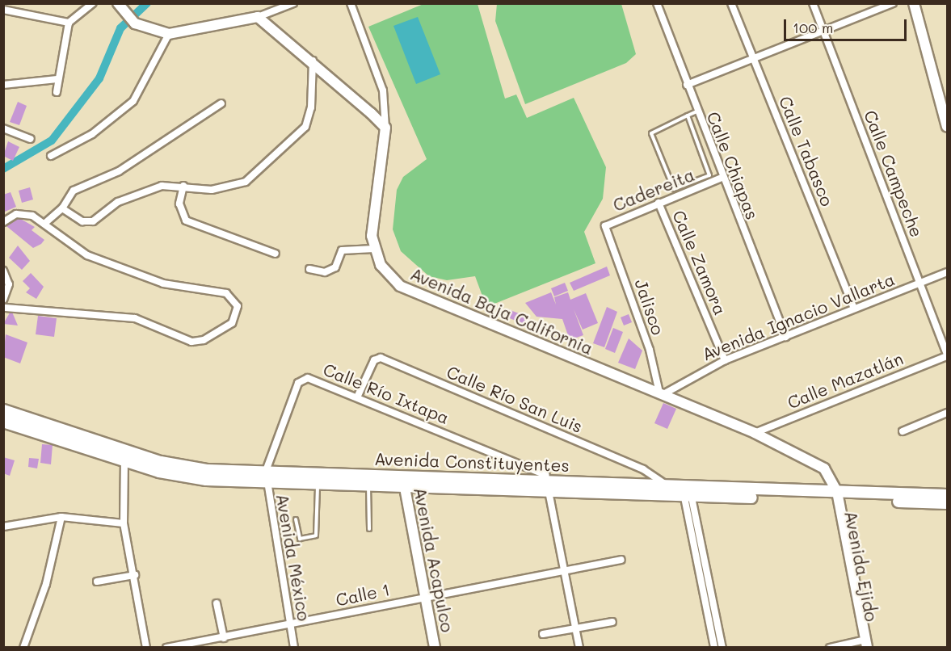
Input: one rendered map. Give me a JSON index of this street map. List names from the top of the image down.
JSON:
{
  "streets": {
    "main road": [
      "Avenida Baja California",
      "Avenida Constituyentes",
      "Avenida Acapulco",
      "Avenida Ejido"
    ],
    "street": [
      "Calle Tabasco",
      "Calle Chiapas",
      "Calle Campeche",
      "Cadereita",
      "Calle Zamora",
      "Jalisco",
      "Avenida Ignacio Vallarta",
      "Calle Mazatlán",
      "Calle Río Ixtapa",
      "Calle Río San Luis",
      "Avenida México",
      "Calle 1"
    ]
  },
  "crossings": [
    ["Calle Tabasco", "Avenida Ignacio Vallarta"],
    ["Calle Chiapas", "Cadereita"],
    ["Calle Chiapas", "Avenida Ignacio Vallarta"],
    ["Calle Campeche", "Avenida Ignacio Vallarta"],
    ["Calle Campeche", "Calle Mazatlán"],
    ["Cadereita", "Calle Zamora"],
    ["Cadereita", "Jalisco"],
    ["Calle Zamora", "Avenida Ignacio Vallarta"],
    ["Jalisco", "Avenida Baja California"],
    ["Jalisco", "Avenida Ignacio Vallarta"],
    ["Avenida Baja California", "Avenida Ignacio Vallarta"],
    ["Avenida Baja California", "Calle Mazatlán"],
    ["Avenida Baja California", "Avenida Constituyentes"],
    ["Avenida Baja California", "Avenida Ejido"],
    ["Calle Río Ixtapa", "Calle Río San Luis"],
    ["Calle Río Ixtapa", "Avenida Constituyentes"],
    ["Calle Río Ixtapa", "Avenida México"],
    ["Calle Río San Luis", "Avenida Constituyentes"],
    ["Avenida Constituyentes", "Avenida México"],
    ["Avenida Constituyentes", "Avenida Acapulco"],
    ["Avenida Constituyentes", "Avenida Ejido"],
    ["Avenida México", "Calle 1"],
    ["Avenida Acapulco", "Calle 1"]
  ],
  "scale_bar": "100 m"
}
